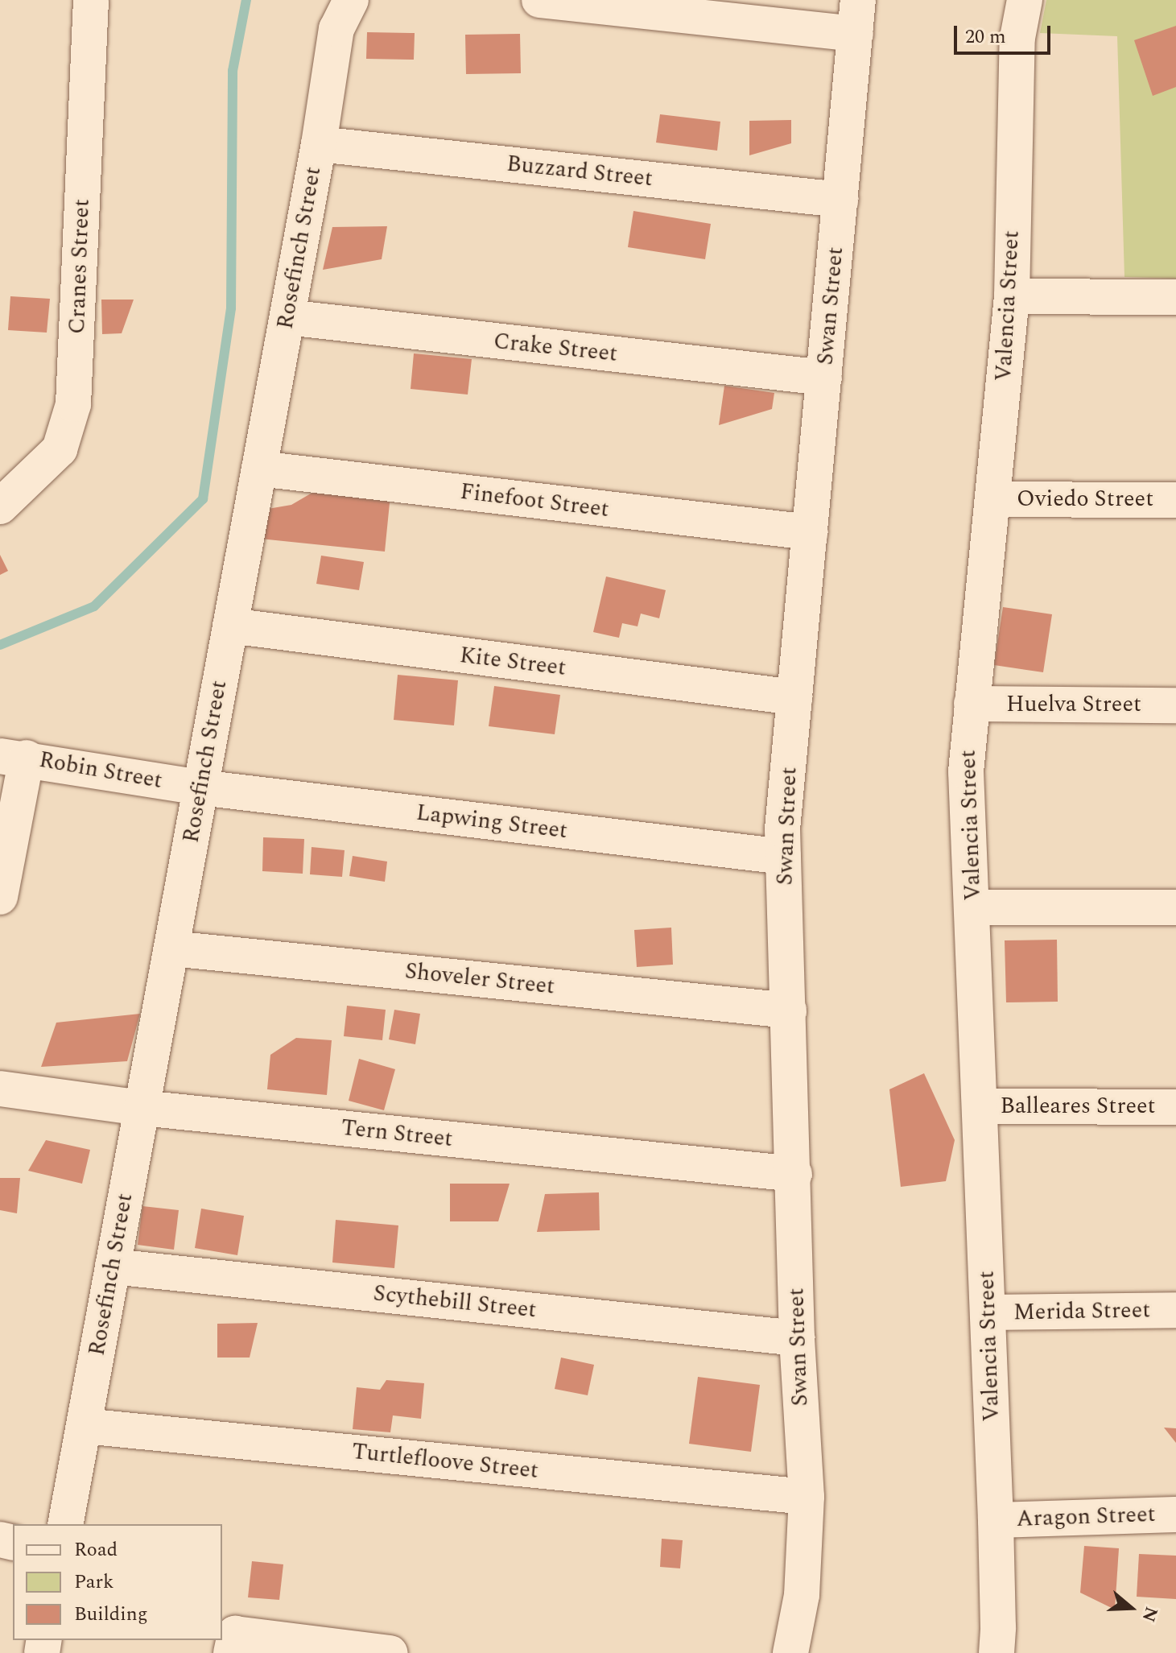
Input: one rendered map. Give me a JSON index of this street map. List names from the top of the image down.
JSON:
{
  "streets": {
    "street": [
      "Buzzard Street",
      "Rosefinch Street",
      "Cranes Street",
      "Swan Street",
      "Valencia Street",
      "Crake Street",
      "Oviedo Street",
      "Finefoot Street",
      "Kite Street",
      "Huelva Street",
      "Robin Street",
      "Lapwing Street",
      "Shoveler Street",
      "Balleares Street",
      "Tern Street",
      "Scythebill Street",
      "Merida Street",
      "Turtlefloove Street",
      "Aragon Street"
    ]
  },
  "crossings": [
    ["Buzzard Street", "Rosefinch Street"],
    ["Buzzard Street", "Swan Street"],
    ["Rosefinch Street", "Crake Street"],
    ["Rosefinch Street", "Finefoot Street"],
    ["Rosefinch Street", "Kite Street"],
    ["Rosefinch Street", "Robin Street"],
    ["Rosefinch Street", "Lapwing Street"],
    ["Rosefinch Street", "Shoveler Street"],
    ["Rosefinch Street", "Tern Street"],
    ["Rosefinch Street", "Scythebill Street"],
    ["Rosefinch Street", "Turtlefloove Street"],
    ["Swan Street", "Crake Street"],
    ["Swan Street", "Finefoot Street"],
    ["Swan Street", "Kite Street"],
    ["Swan Street", "Lapwing Street"],
    ["Swan Street", "Shoveler Street"],
    ["Swan Street", "Tern Street"],
    ["Swan Street", "Scythebill Street"],
    ["Swan Street", "Turtlefloove Street"],
    ["Valencia Street", "Oviedo Street"],
    ["Valencia Street", "Huelva Street"],
    ["Valencia Street", "Balleares Street"],
    ["Valencia Street", "Merida Street"],
    ["Valencia Street", "Aragon Street"],
    ["Robin Street", "Lapwing Street"]
  ],
  "legend": ["Road", "Park", "Building"],
  "scale_bar": "20 m",
  "north": "right"
}
